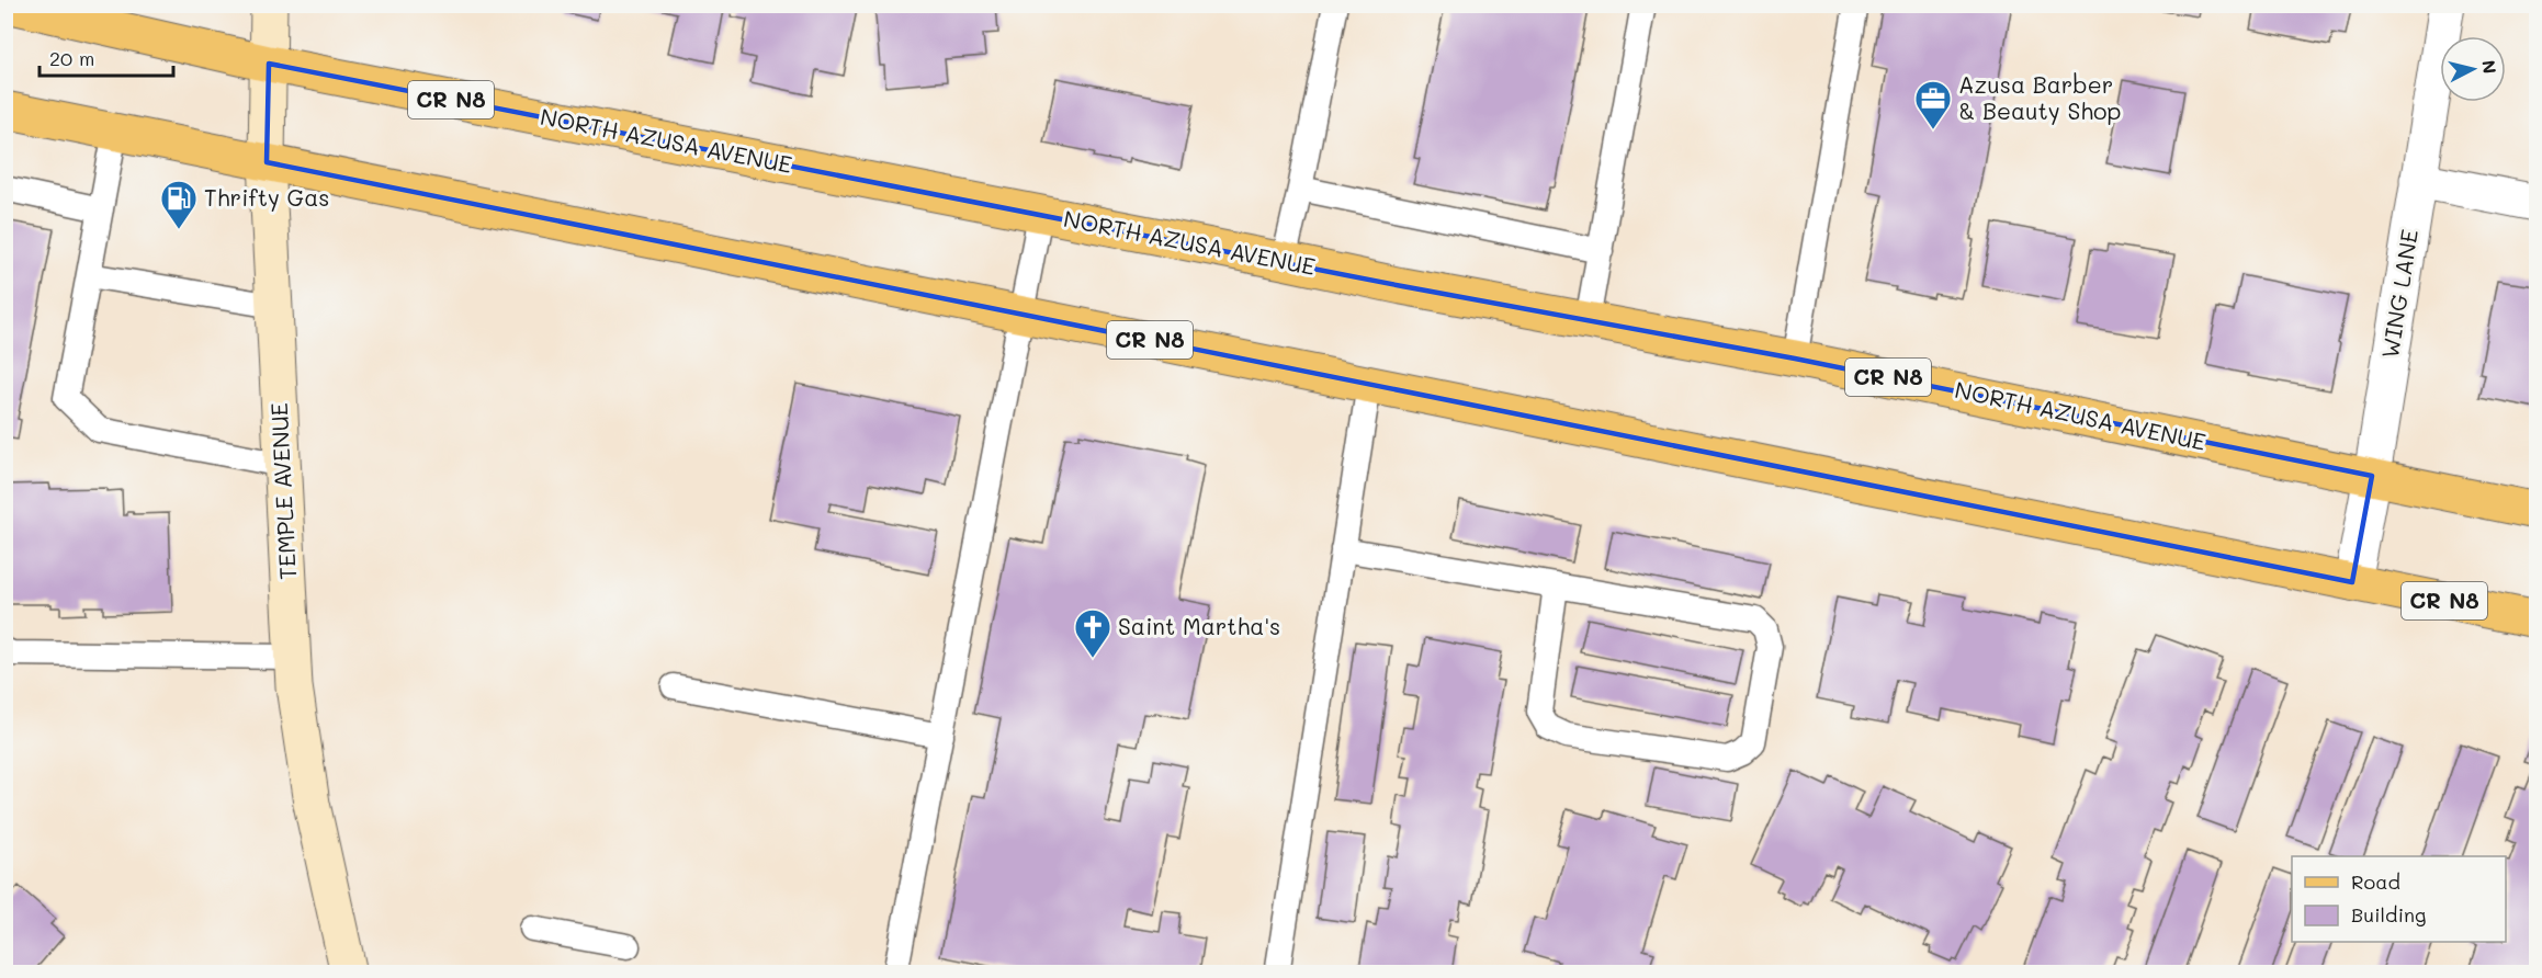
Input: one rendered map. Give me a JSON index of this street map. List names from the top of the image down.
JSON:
{
  "streets": {
    "main road": ["CR N8", "NORTH AZUSA AVENUE", "TEMPLE AVENUE"],
    "street": ["WING LANE"]
  },
  "crossings": [
    ["CR N8", "NORTH AZUSA AVENUE"],
    ["CR N8", "WING LANE"],
    ["CR N8", "TEMPLE AVENUE"],
    ["NORTH AZUSA AVENUE", "WING LANE"],
    ["NORTH AZUSA AVENUE", "TEMPLE AVENUE"]
  ],
  "places": {
    "office": ["Azusa Barber & Beauty Shop"],
    "fuel station": ["Thrifty Gas"],
    "church": ["Saint Martha's"]
  },
  "legend": ["Road", "Building"],
  "scale_bar": "20 m",
  "north": "right"
}
